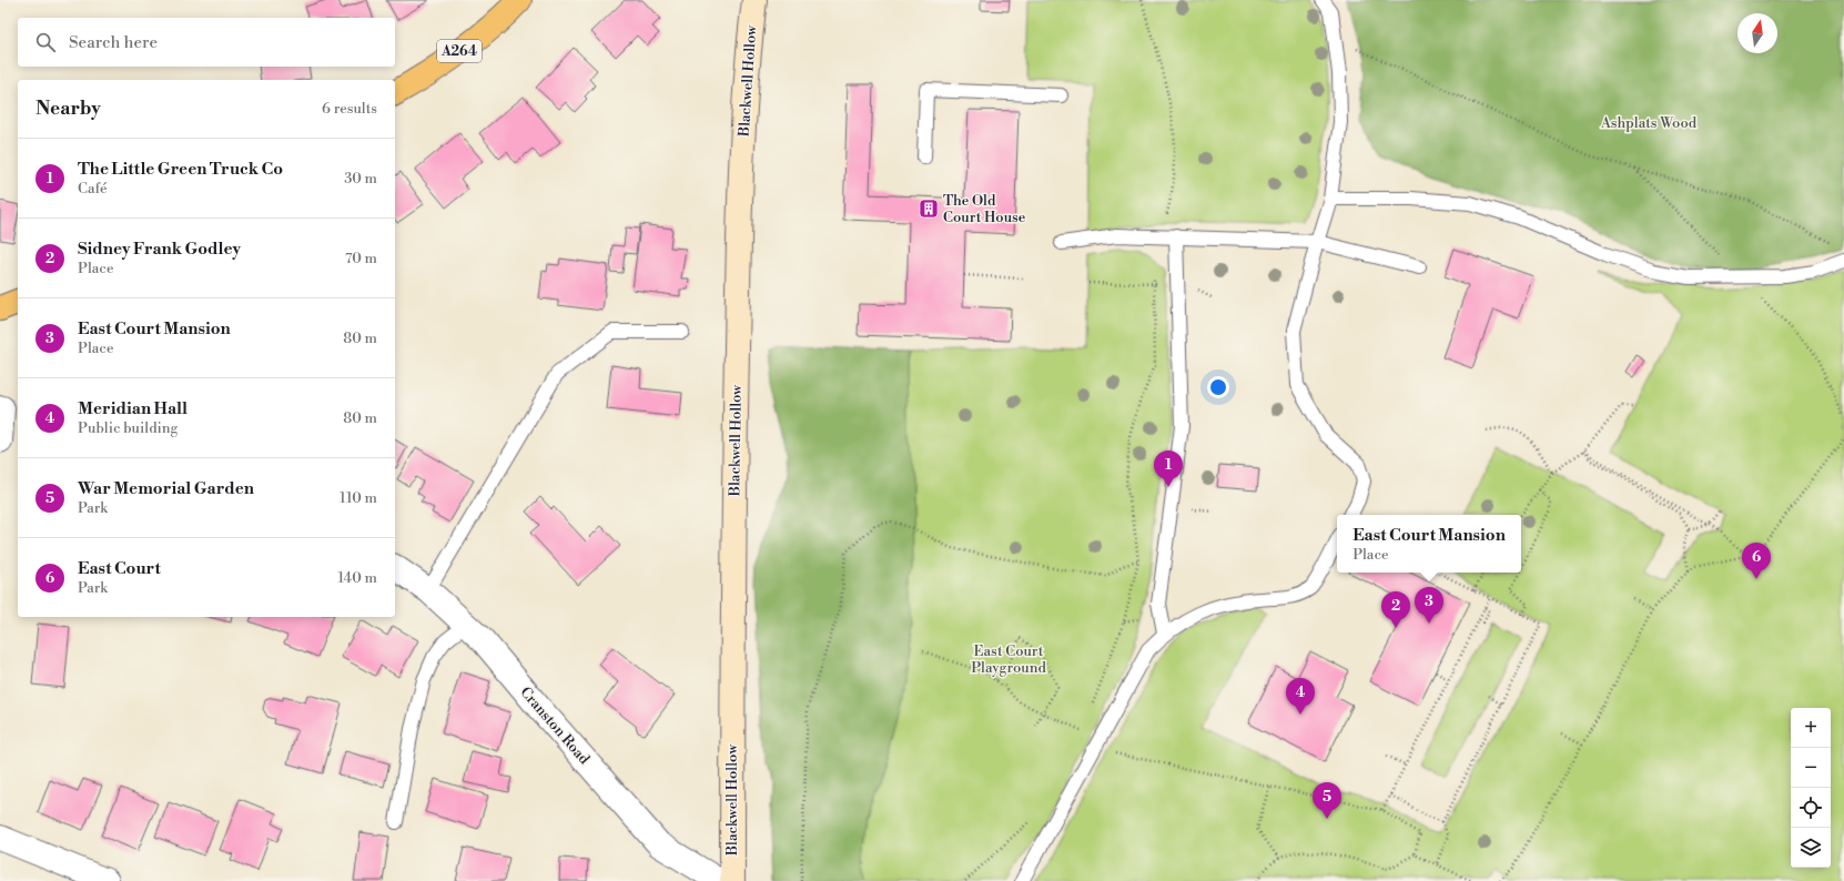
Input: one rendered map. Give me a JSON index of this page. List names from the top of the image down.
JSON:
{
  "streets": {
    "main road": ["A264", "Blackwell Hollow"],
    "street": ["Cranston Road"]
  },
  "parks": ["Ashplats Wood", "East Court Playground"],
  "places": {
    "building": ["The Old Court House"]
  },
  "north": "top",
  "page": {
    "search": "Search here",
    "heading": ["Nearby", "6 results"],
    "list": [
      {
        "mark": "1",
        "name": "The Little Green Truck Co",
        "note": "Café",
        "value": "30 m"
      },
      {
        "mark": "2",
        "name": "Sidney Frank Godley",
        "note": "Place",
        "value": "70 m"
      },
      {
        "mark": "3",
        "name": "East Court Mansion",
        "note": "Place",
        "value": "80 m"
      },
      {
        "mark": "4",
        "name": "Meridian Hall",
        "note": "Public building",
        "value": "80 m"
      },
      {
        "mark": "5",
        "name": "War Memorial Garden",
        "note": "Park",
        "value": "110 m"
      },
      {
        "mark": "6",
        "name": "East Court",
        "note": "Park",
        "value": "140 m"
      }
    ],
    "pins": [
      "1",
      "6",
      "3",
      "2",
      "4",
      "5"
    ],
    "popup": ["East Court Mansion", "Place"],
    "map_buttons": ["+", "−"]
  }
}
